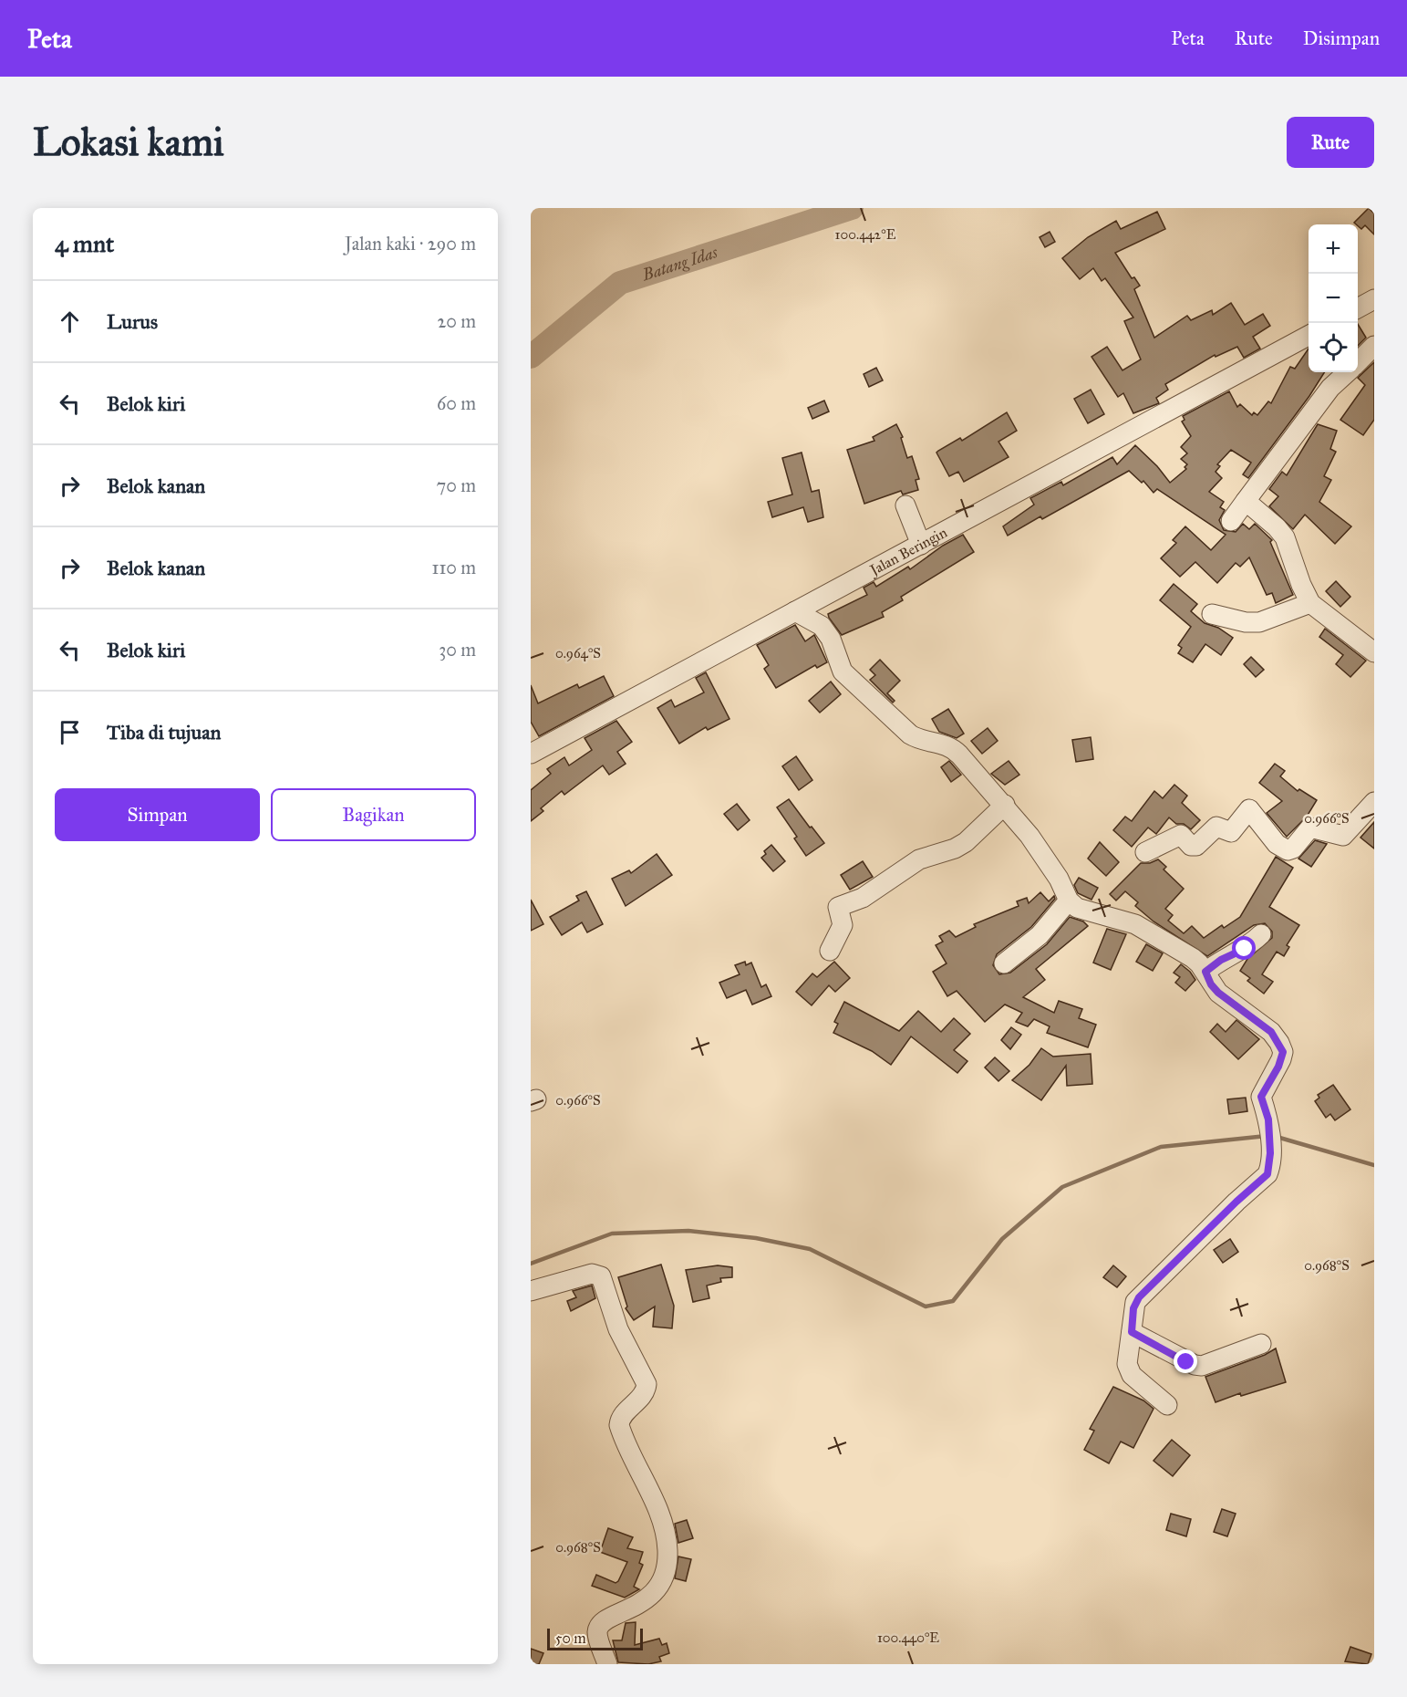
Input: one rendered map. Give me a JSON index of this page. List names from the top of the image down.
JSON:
{
  "streets": {
    "street": ["Jalan Beringin"]
  },
  "water": ["Batang Idas"],
  "scale_bar": "50 m",
  "page": {
    "header": "Peta",
    "nav": ["Peta", "Rute", "Disimpan"],
    "buttons": [
      "Rute",
      ["Simpan", "Bagikan"]
    ],
    "title": "Lokasi kami",
    "heading": ["4 mnt", "Jalan kaki · 290 m"],
    "map_buttons": ["+", "−"],
    "list": [
      ["Lurus", "20 m"],
      ["Belok kiri", "60 m"],
      ["Belok kanan", "70 m"],
      ["Belok kanan", "110 m"],
      ["Belok kiri", "30 m"],
      "Tiba di tujuan"
    ],
    "scale": "50 m"
  },
  "coordinates": [
    "100.442°E",
    "0.964°S",
    "0.966°S",
    "0.968°S",
    "100.440°E"
  ]
}
